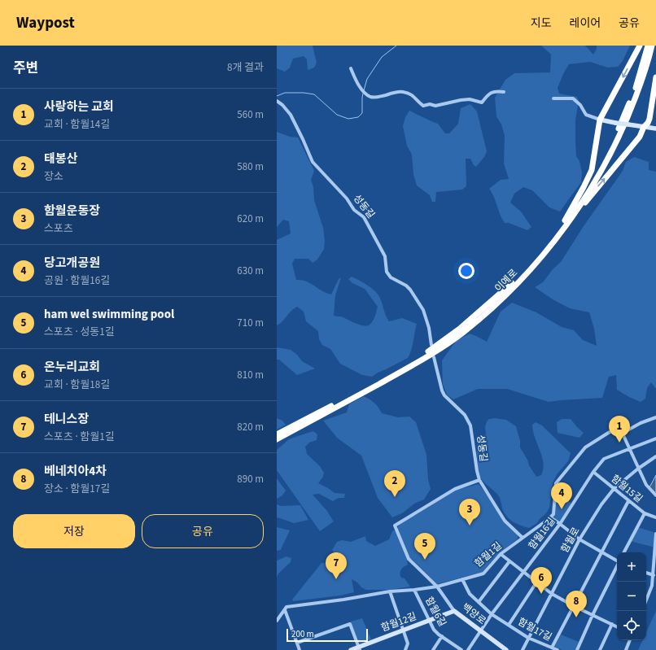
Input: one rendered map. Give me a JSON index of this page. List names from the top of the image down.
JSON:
{
  "streets": {
    "highway": ["이예로"],
    "street": [
      "성동길",
      "함월15길",
      "함월16길",
      "함월로",
      "함월1길",
      "함월6길",
      "백양로",
      "함월12길",
      "함월17길"
    ]
  },
  "crossings": [
    ["성동길", "함월1길"],
    ["성동길", "백양로"],
    ["함월15길", "함월16길"],
    ["함월15길", "함월로"],
    ["함월15길", "함월17길"],
    ["함월16길", "백양로"],
    ["함월16길", "함월17길"],
    ["함월로", "함월17길"],
    ["함월1길", "함월6길"],
    ["함월1길", "백양로"],
    ["함월1길", "함월17길"],
    ["함월6길", "함월12길"],
    ["백양로", "함월12길"]
  ],
  "scale_bar": "200 m",
  "page": {
    "header": "Waypost",
    "nav": ["지도", "레이어", "공유"],
    "heading": ["주변", "8개 결과"],
    "list": [
      {
        "mark": "1",
        "name": "사랑하는 교회",
        "note": "교회 · 함월14길",
        "value": "560 m"
      },
      {
        "mark": "2",
        "name": "태봉산",
        "note": "장소",
        "value": "580 m"
      },
      {
        "mark": "3",
        "name": "함월운동장",
        "note": "스포츠",
        "value": "620 m"
      },
      {
        "mark": "4",
        "name": "당고개공원",
        "note": "공원 · 함월16길",
        "value": "630 m"
      },
      {
        "mark": "5",
        "name": "ham wel swimming pool",
        "note": "스포츠 · 성동1길",
        "value": "710 m"
      },
      {
        "mark": "6",
        "name": "온누리교회",
        "note": "교회 · 함월18길",
        "value": "810 m"
      },
      {
        "mark": "7",
        "name": "테니스장",
        "note": "스포츠 · 함월1길",
        "value": "820 m"
      },
      {
        "mark": "8",
        "name": "베네치아4차",
        "note": "장소 · 함월17길",
        "value": "890 m"
      }
    ],
    "pins": [
      "1",
      "2",
      "4",
      "3",
      "5",
      "7",
      "6",
      "8"
    ],
    "buttons": ["저장", "공유"],
    "map_buttons": ["+", "−"],
    "scale": "200 m"
  }
}
